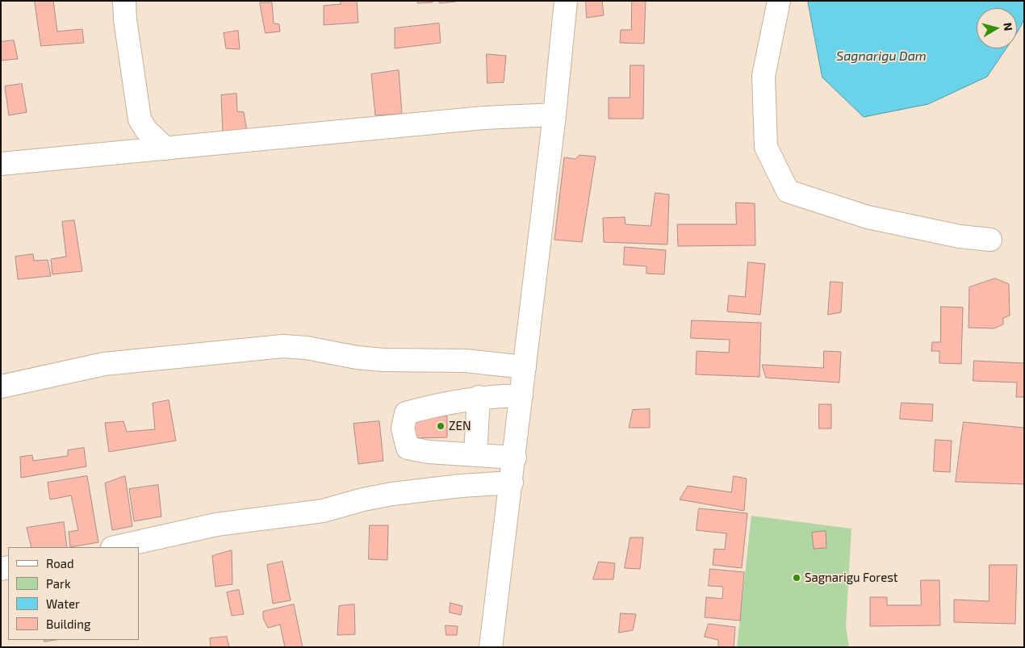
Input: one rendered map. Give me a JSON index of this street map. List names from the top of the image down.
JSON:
{
  "water": ["Sagnarigu Dam"],
  "places": ["ZEN", "Sagnarigu Forest"],
  "legend": [
    "Road",
    "Park",
    "Water",
    "Building"
  ],
  "north": "right"
}
